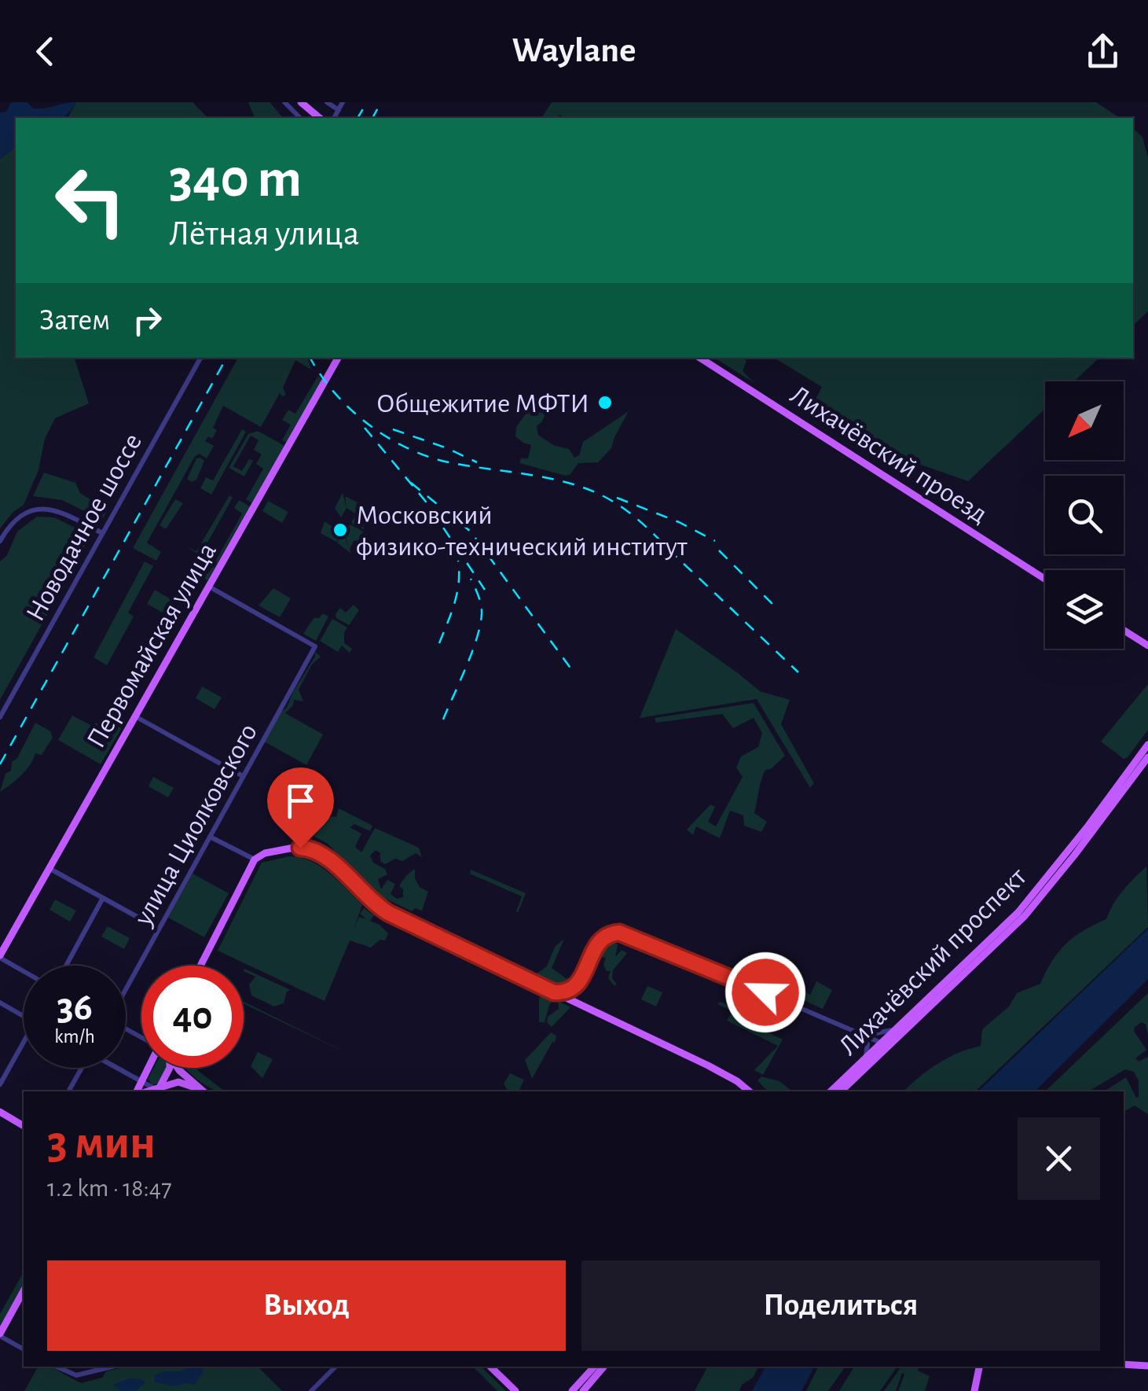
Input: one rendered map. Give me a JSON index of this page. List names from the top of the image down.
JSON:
{
  "streets": {
    "main road": ["Лихачёвский проезд", "Первомайская улица", "Лихачёвский проспект"],
    "street": ["Новодачное шоссе", "улица Циолковского"]
  },
  "crossings": [
    ["Первомайская улица", "улица Циолковского"]
  ],
  "places": ["Общежитие МФТИ", "Московский физико-технический институт"],
  "north": "bottom left",
  "page": {
    "header": "Waylane",
    "turn": ["340 m", "Лётная улица"],
    "then": "Затем",
    "speed": "36 km/h",
    "limit": "40",
    "heading": ["3 мин", "1.2 km · 18:47"],
    "buttons": ["Выход", "Поделиться"]
  }
}
